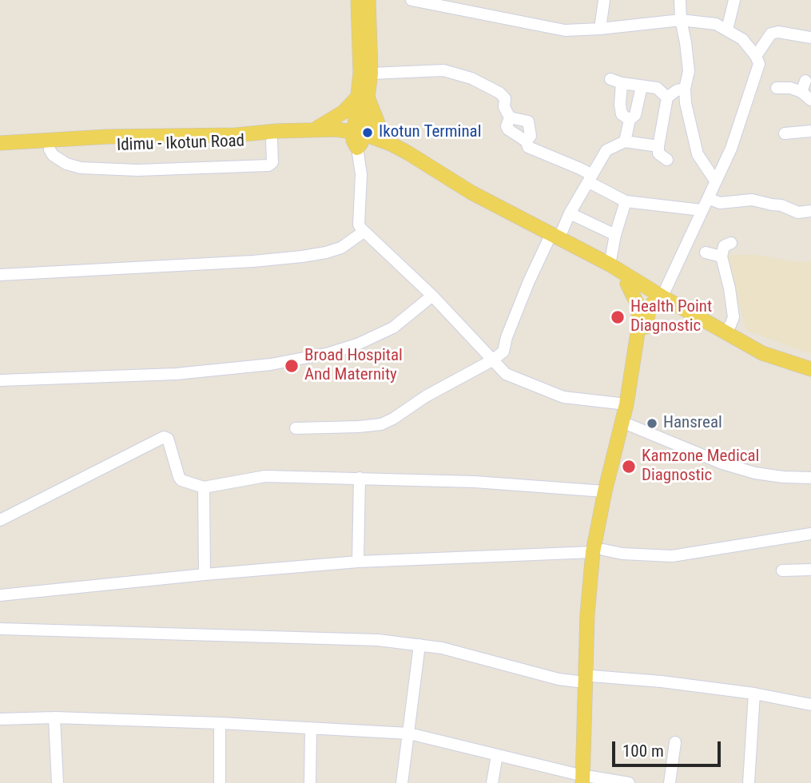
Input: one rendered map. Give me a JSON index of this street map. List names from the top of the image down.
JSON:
{
  "streets": {
    "main road": ["Idimu - Ikotun Road"]
  },
  "places": [
    "Ikotun Terminal",
    "Health Point Diagnostic",
    "Broad Hospital And Maternity",
    "Hansreal",
    "Kamzone Medical Diagnostic"
  ],
  "scale_bar": "100 m"
}
